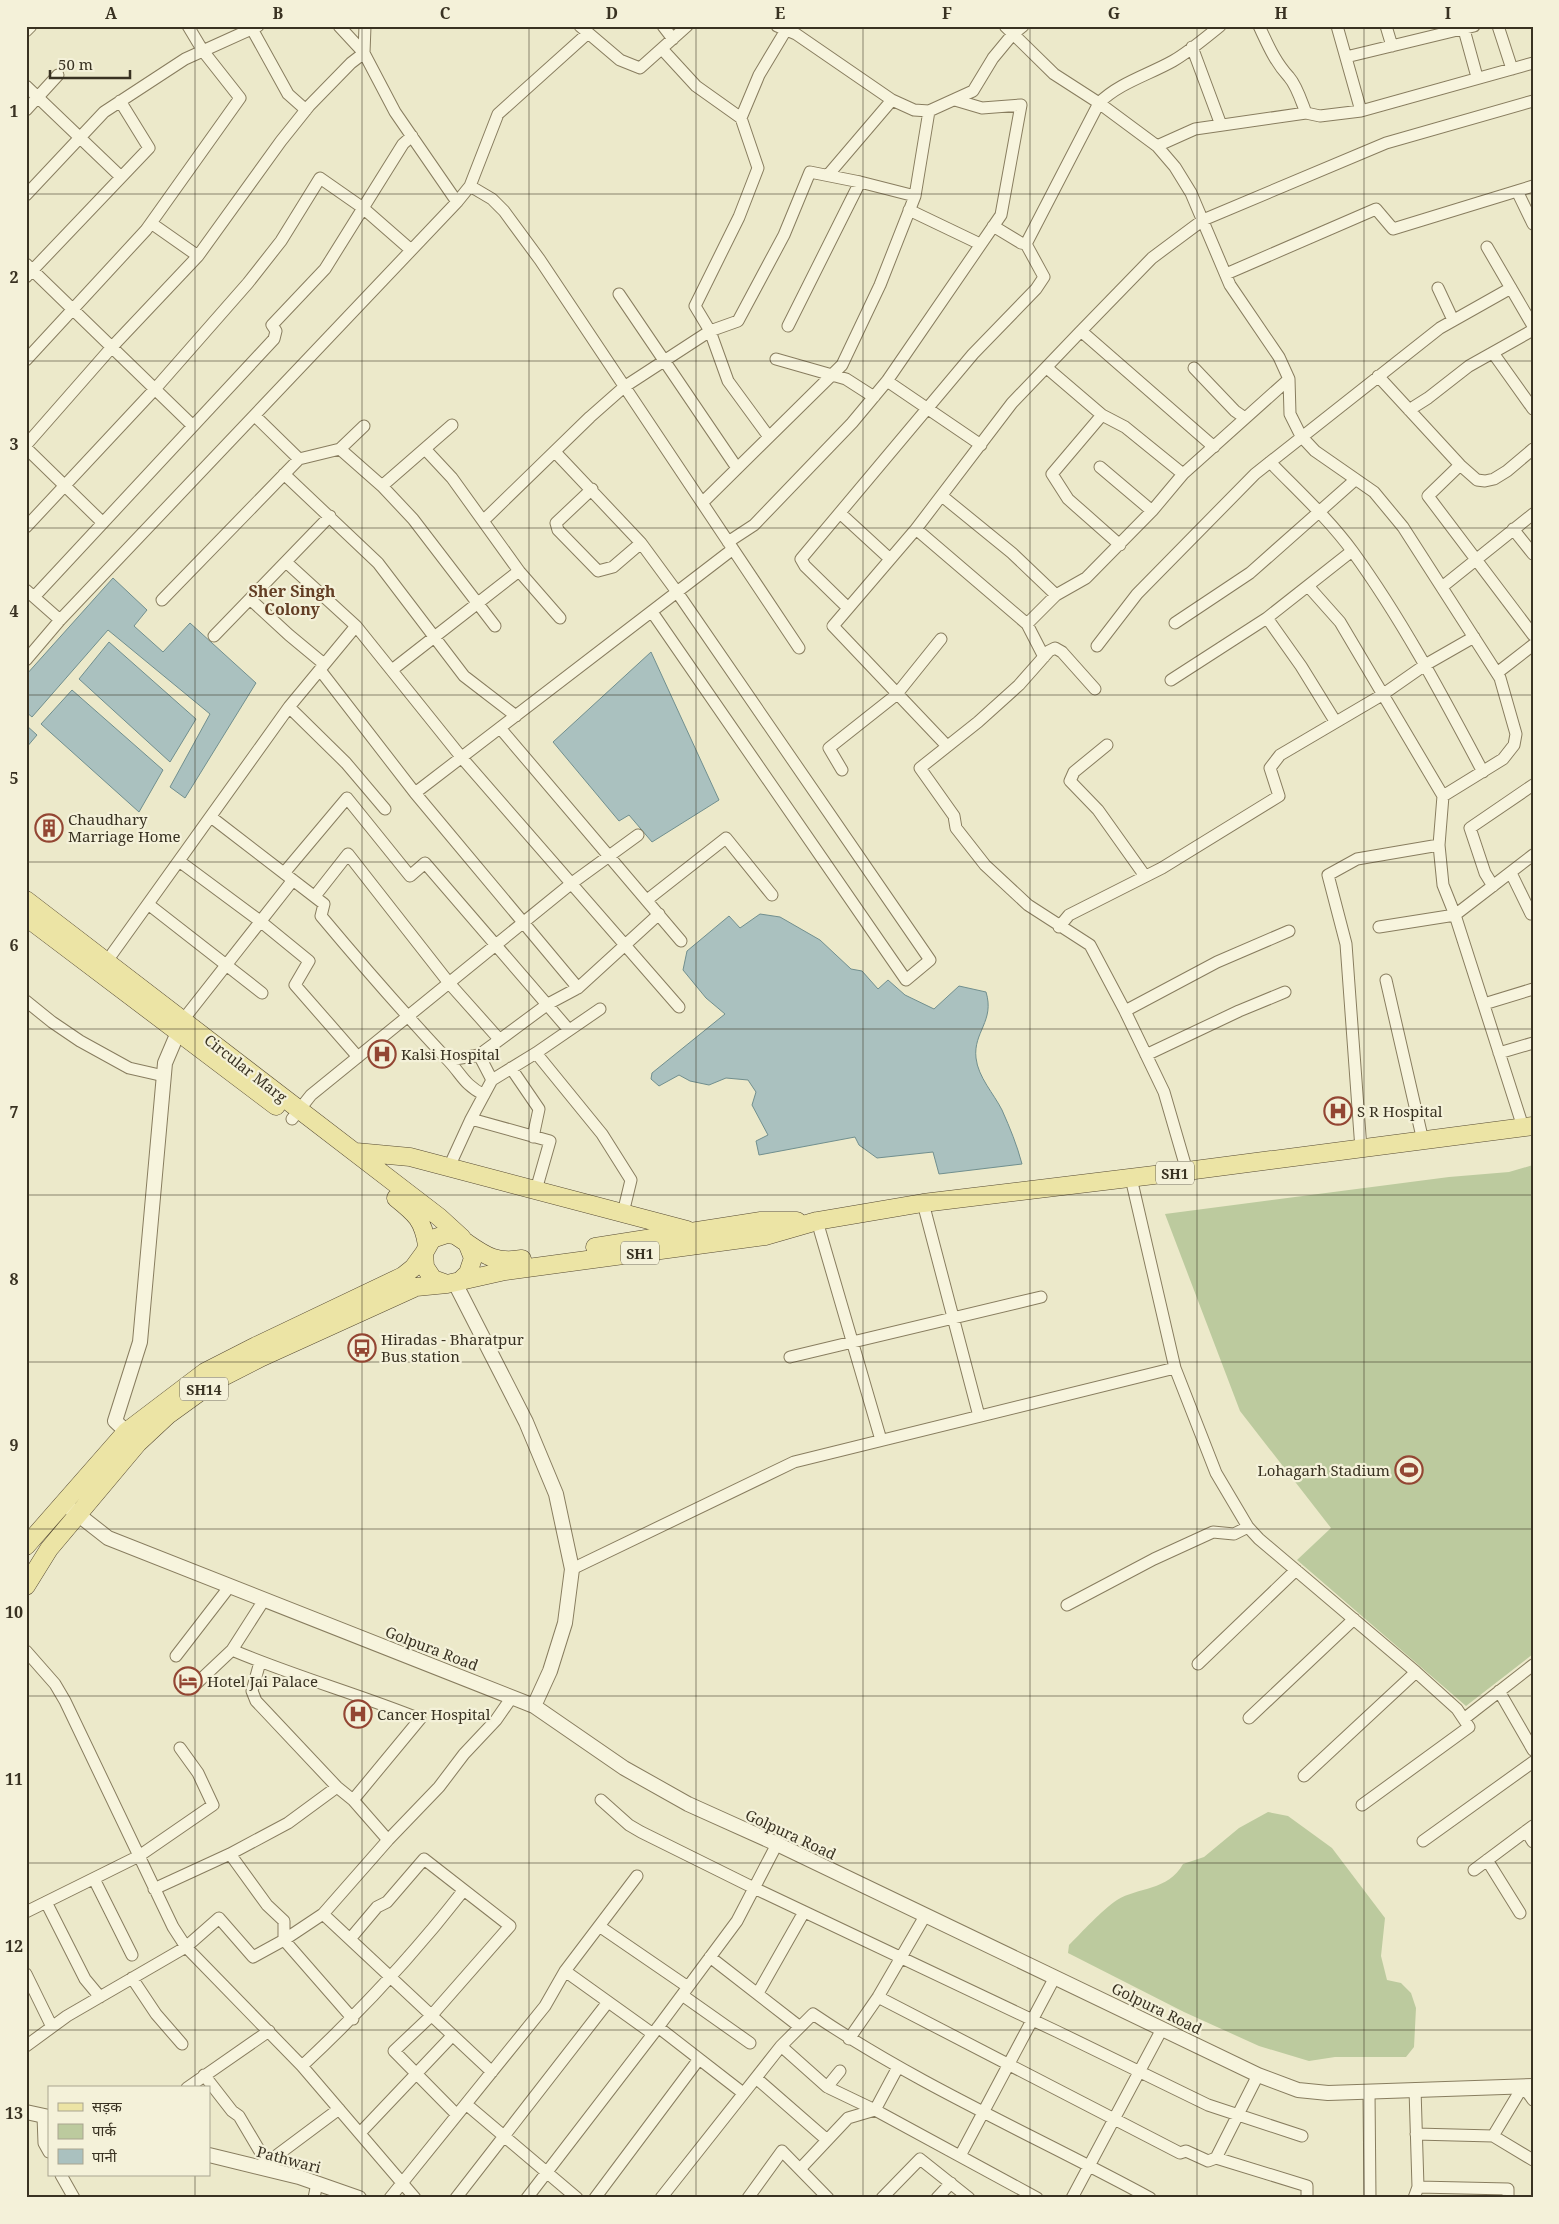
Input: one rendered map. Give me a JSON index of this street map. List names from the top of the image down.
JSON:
{
  "streets": {
    "main road": ["Circular Marg", "SH1", "SH14"],
    "street": ["Golpura Road", "Pathwari"]
  },
  "crossings": [
    ["Circular Marg", "SH1"],
    ["Circular Marg", "SH14"],
    ["SH1", "SH14"],
    ["SH14", "Golpura Road"]
  ],
  "districts": ["Sher Singh Colony"],
  "places": {
    "building": ["Chaudhary Marriage Home"],
    "hospital": ["Kalsi Hospital", "S R Hospital", "Cancer Hospital"],
    "bus stop": ["Hiradas - Bharatpur Bus station"],
    "sports": ["Lohagarh Stadium"],
    "hotel": ["Hotel Jai Palace"]
  },
  "legend": ["सड़क", "पार्क", "पानी"],
  "scale_bar": "50 m",
  "grid": {
    "columns": [
      "A",
      "B",
      "C",
      "D",
      "E",
      "F",
      "G",
      "H",
      "I"
    ],
    "rows": [
      "1",
      "2",
      "3",
      "4",
      "5",
      "6",
      "7",
      "8",
      "9",
      "10",
      "11",
      "12",
      "13"
    ]
  }
}
